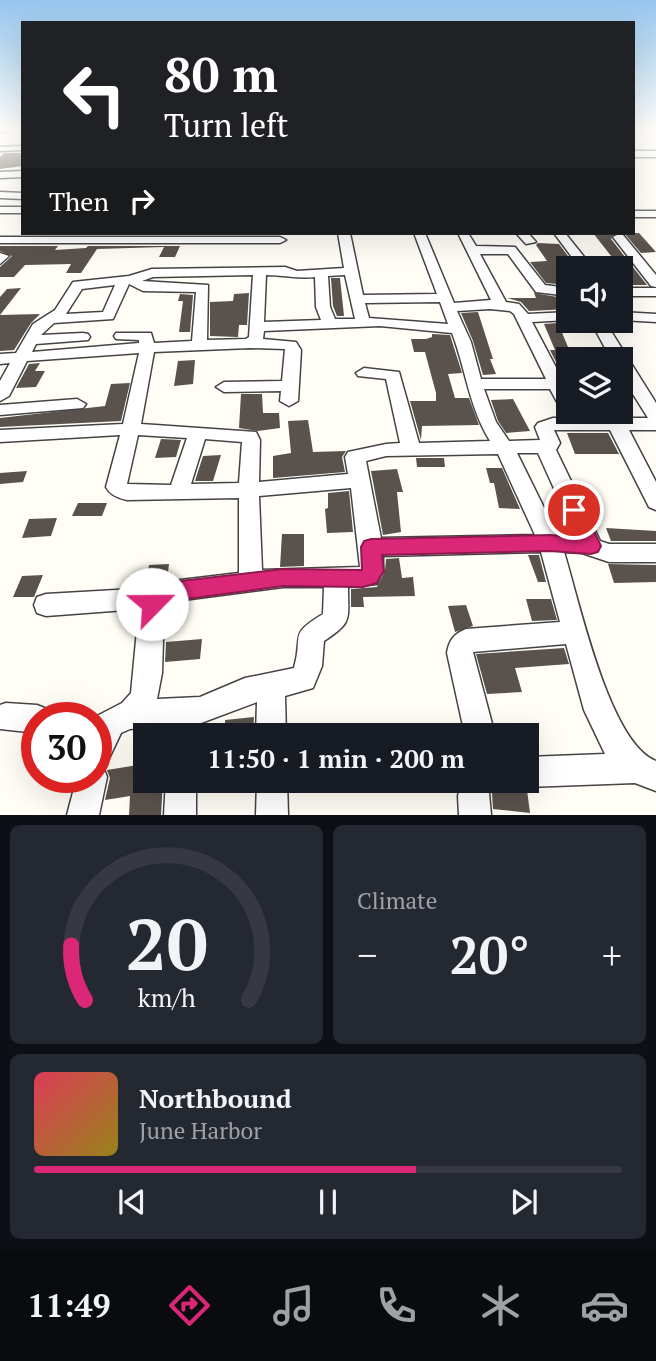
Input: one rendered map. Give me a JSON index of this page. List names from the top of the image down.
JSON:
{
  "page": {
    "turn": ["80 m", "Turn left"],
    "then": "Then",
    "limit": "30",
    "trip": "11:50 · 1 min · 200 m",
    "tile": "Climate",
    "heat": ["−", "20°", "+"],
    "song": ["Northbound", "June Harbor"],
    "tabs": "11:49",
    "gauge": ["20", "km/h"]
  }
}
